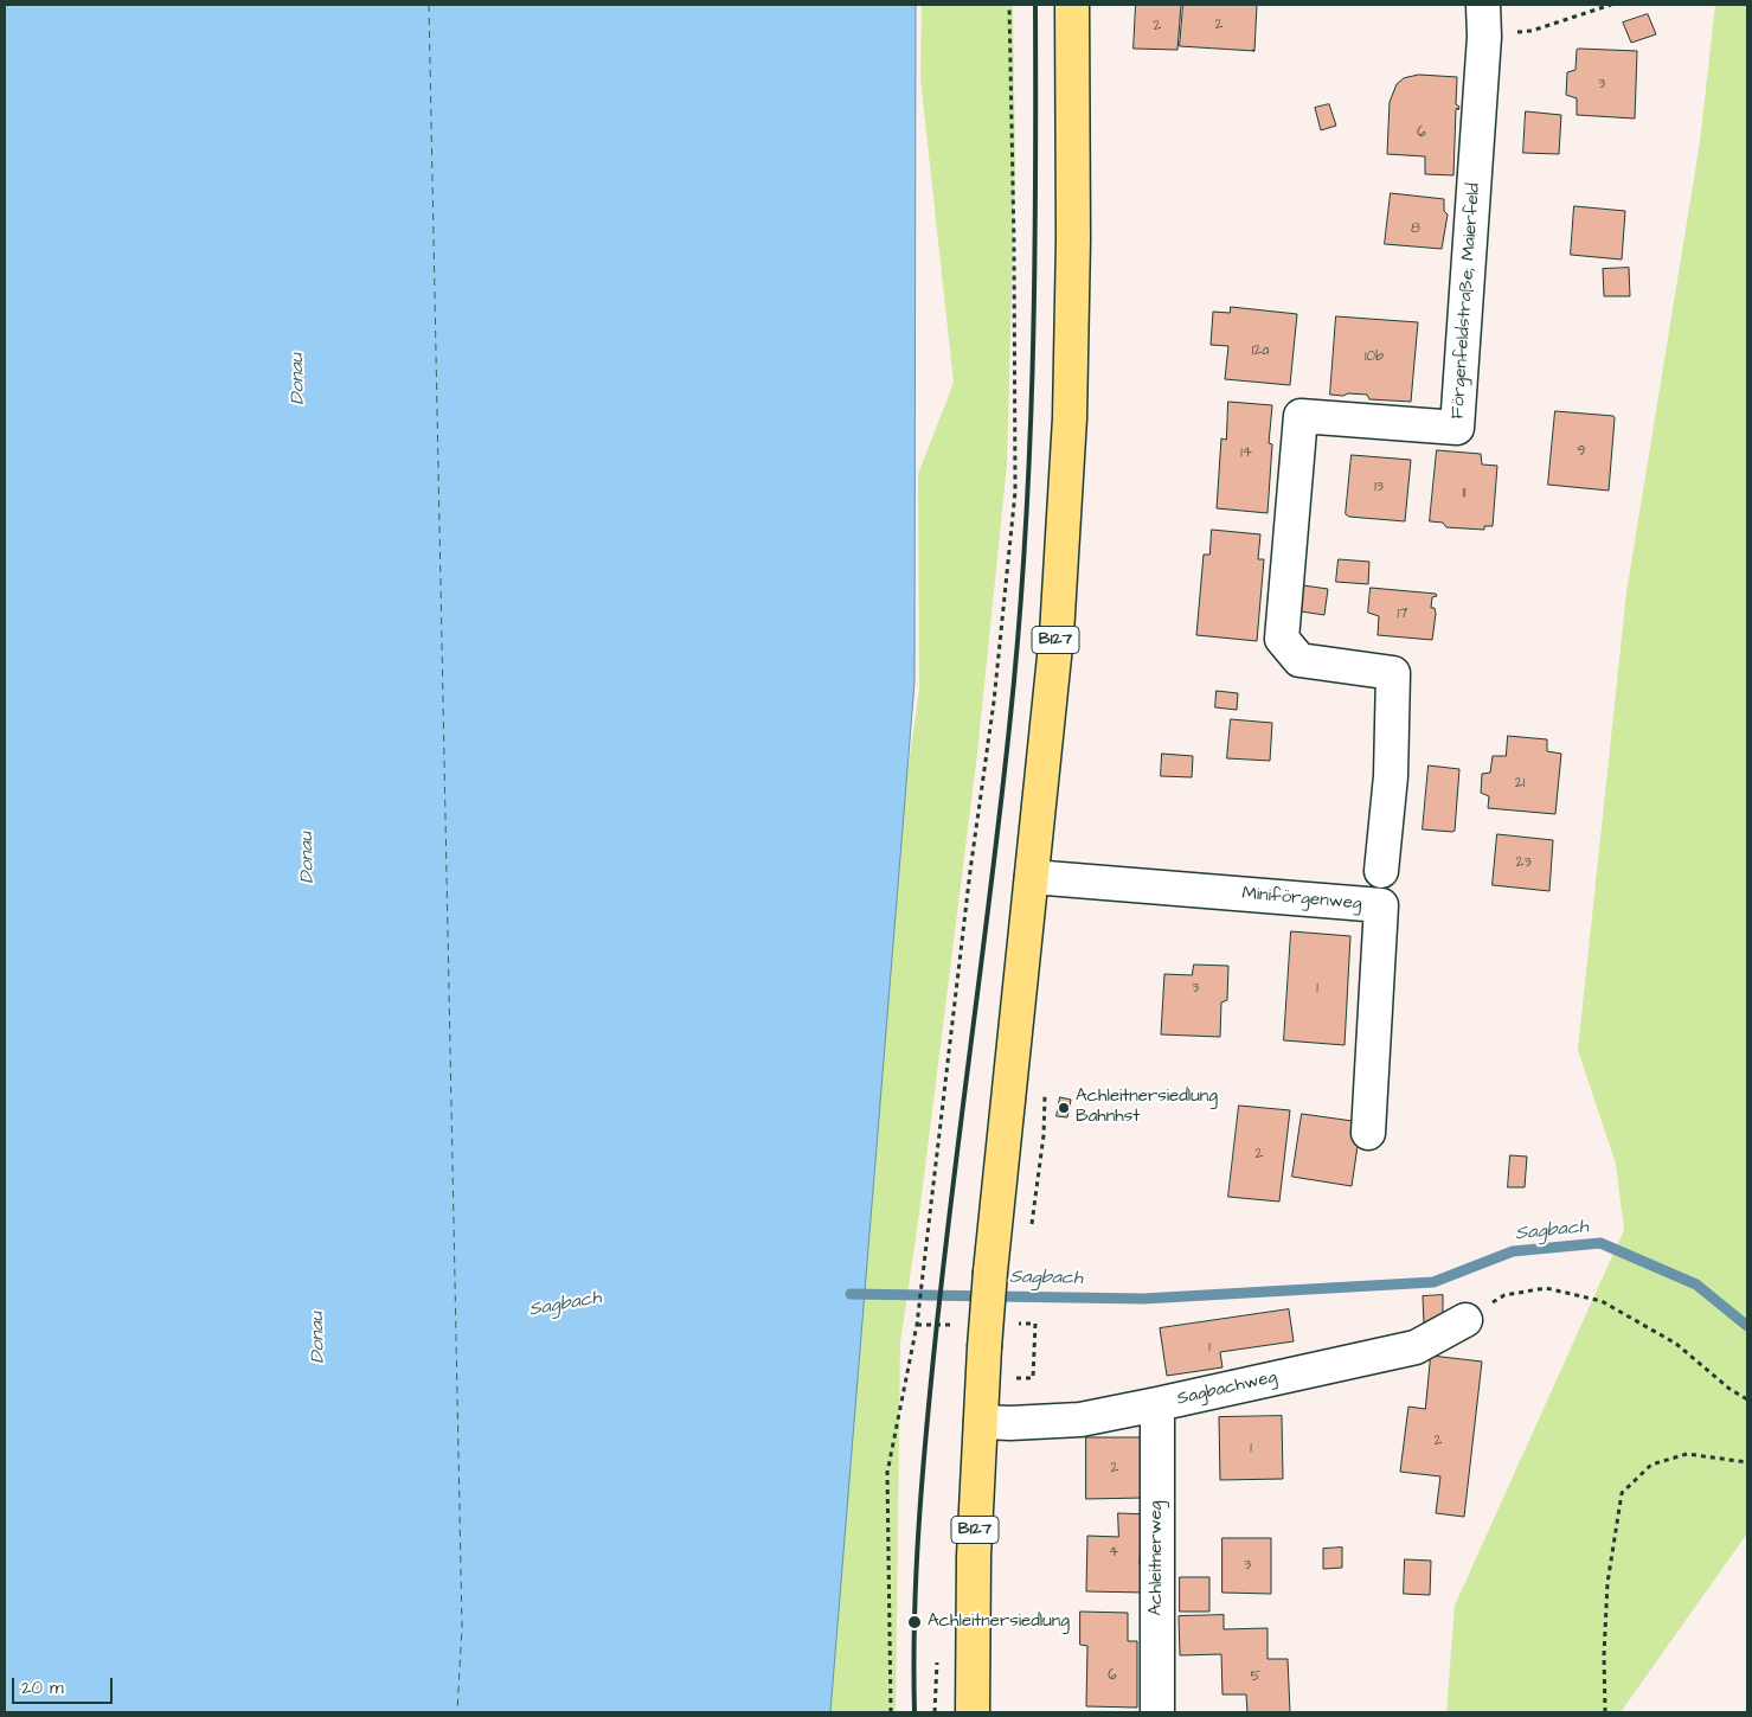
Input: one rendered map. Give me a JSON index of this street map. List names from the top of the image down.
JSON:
{
  "streets": {
    "main road": ["B127"],
    "street": [
      "Förgenfeldstraße; Maierfeld",
      "Miniförgenweg",
      "Sagbachweg",
      "Achleitnerweg"
    ]
  },
  "crossings": [
    ["B127", "Miniförgenweg"],
    ["B127", "Sagbachweg"],
    ["Sagbachweg", "Achleitnerweg"]
  ],
  "water": ["Donau", "Sagbach"],
  "places": ["Achleitnersiedlung Bahnhst", "Achleitnersiedlung"],
  "house_numbers": [
    "2",
    "2",
    "3",
    "6",
    "8",
    "12a",
    "10b",
    "9",
    "14",
    "13",
    "11",
    "17",
    "21",
    "23",
    "3",
    "1",
    "2",
    "1",
    "2",
    "1",
    "2",
    "4",
    "3",
    "6",
    "5"
  ],
  "scale_bar": "20 m"
}
